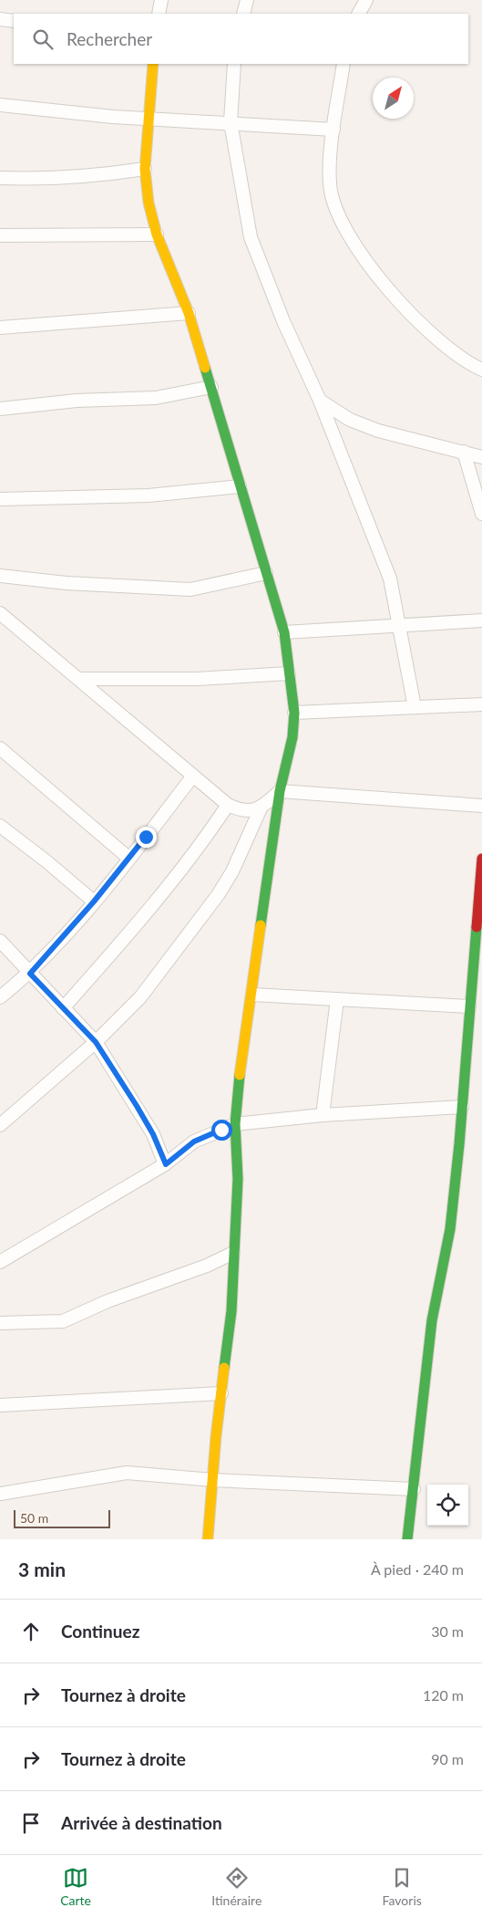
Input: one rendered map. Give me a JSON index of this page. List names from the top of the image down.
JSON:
{
  "scale_bar": "50 m",
  "north": "top right",
  "page": {
    "search": "Rechercher",
    "scale": "50 m",
    "heading": ["3 min", "À pied · 240 m"],
    "list": [
      ["Continuez", "30 m"],
      ["Tournez à droite", "120 m"],
      ["Tournez à droite", "90 m"],
      "Arrivée à destination"
    ],
    "nav": ["Carte", "Itinéraire", "Favoris"]
  }
}
